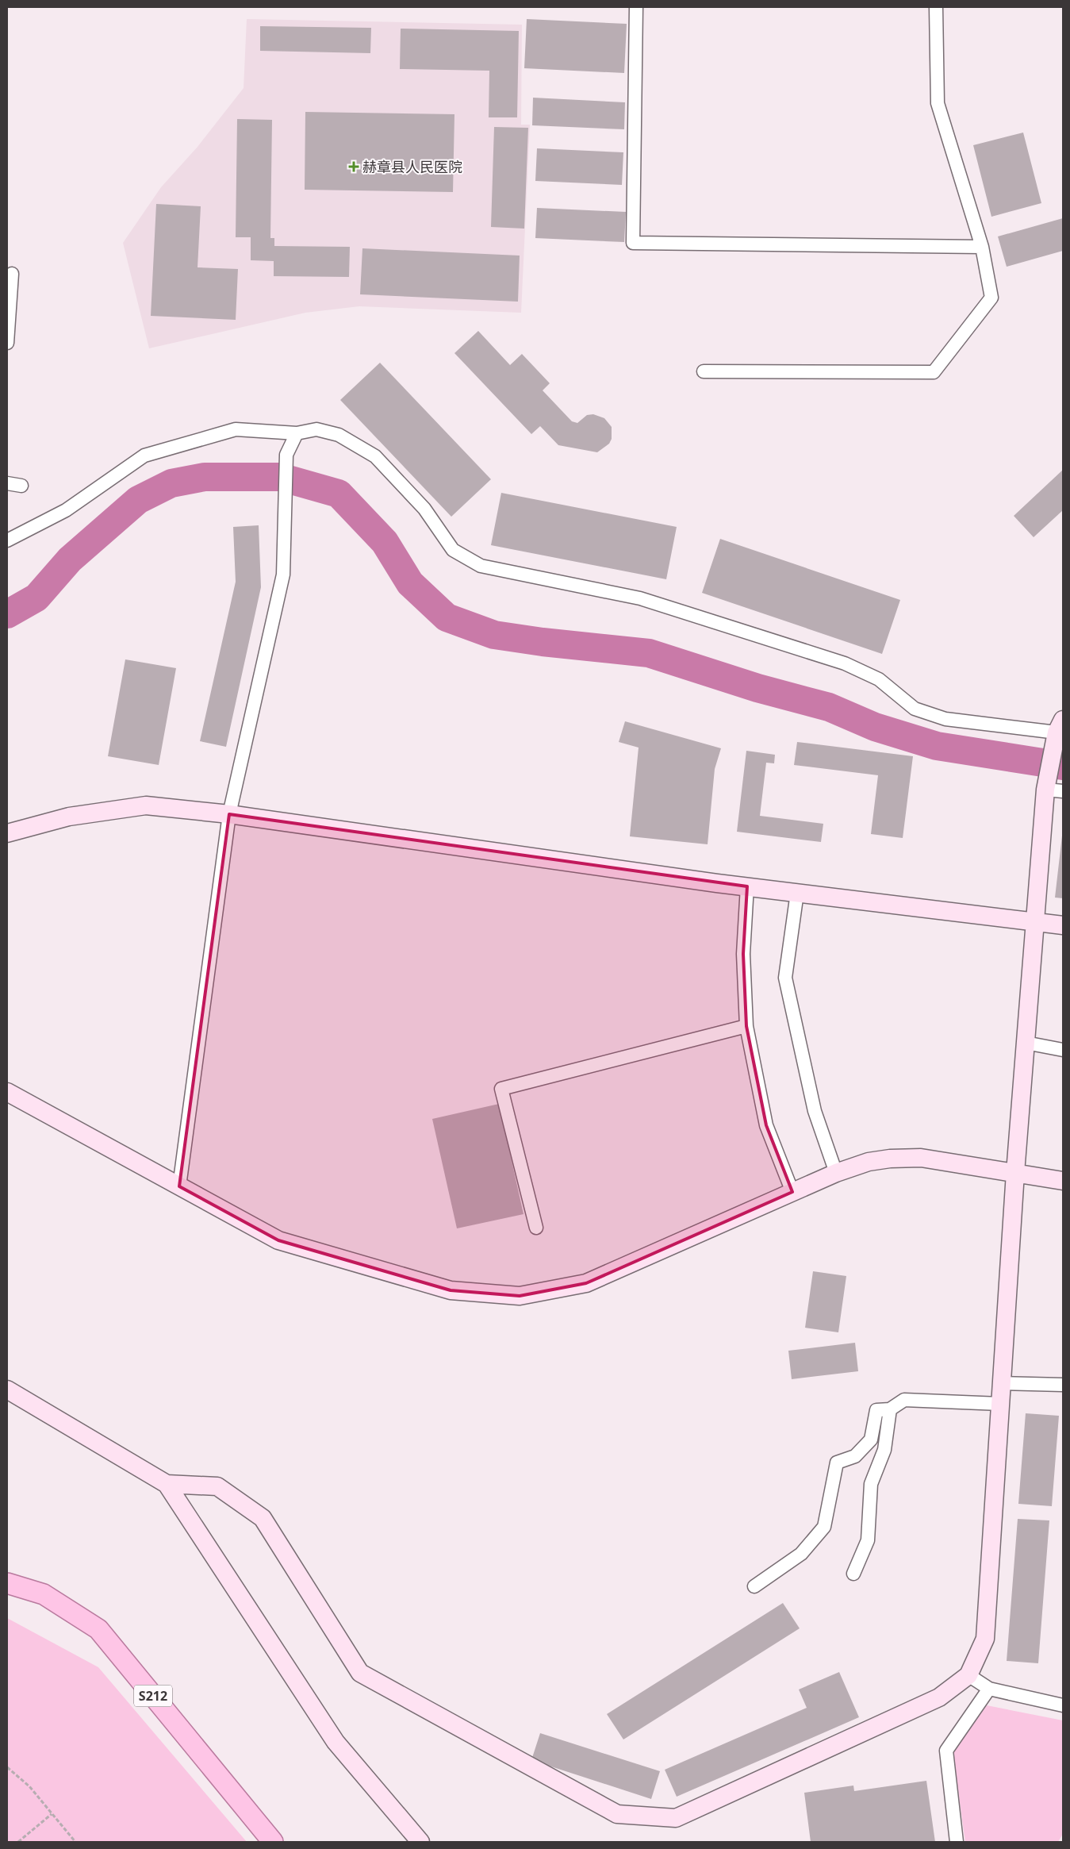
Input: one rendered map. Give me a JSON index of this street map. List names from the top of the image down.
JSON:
{
  "streets": {
    "main road": ["S212"]
  },
  "places": {
    "health": ["赫章县人民医院"]
  }
}
